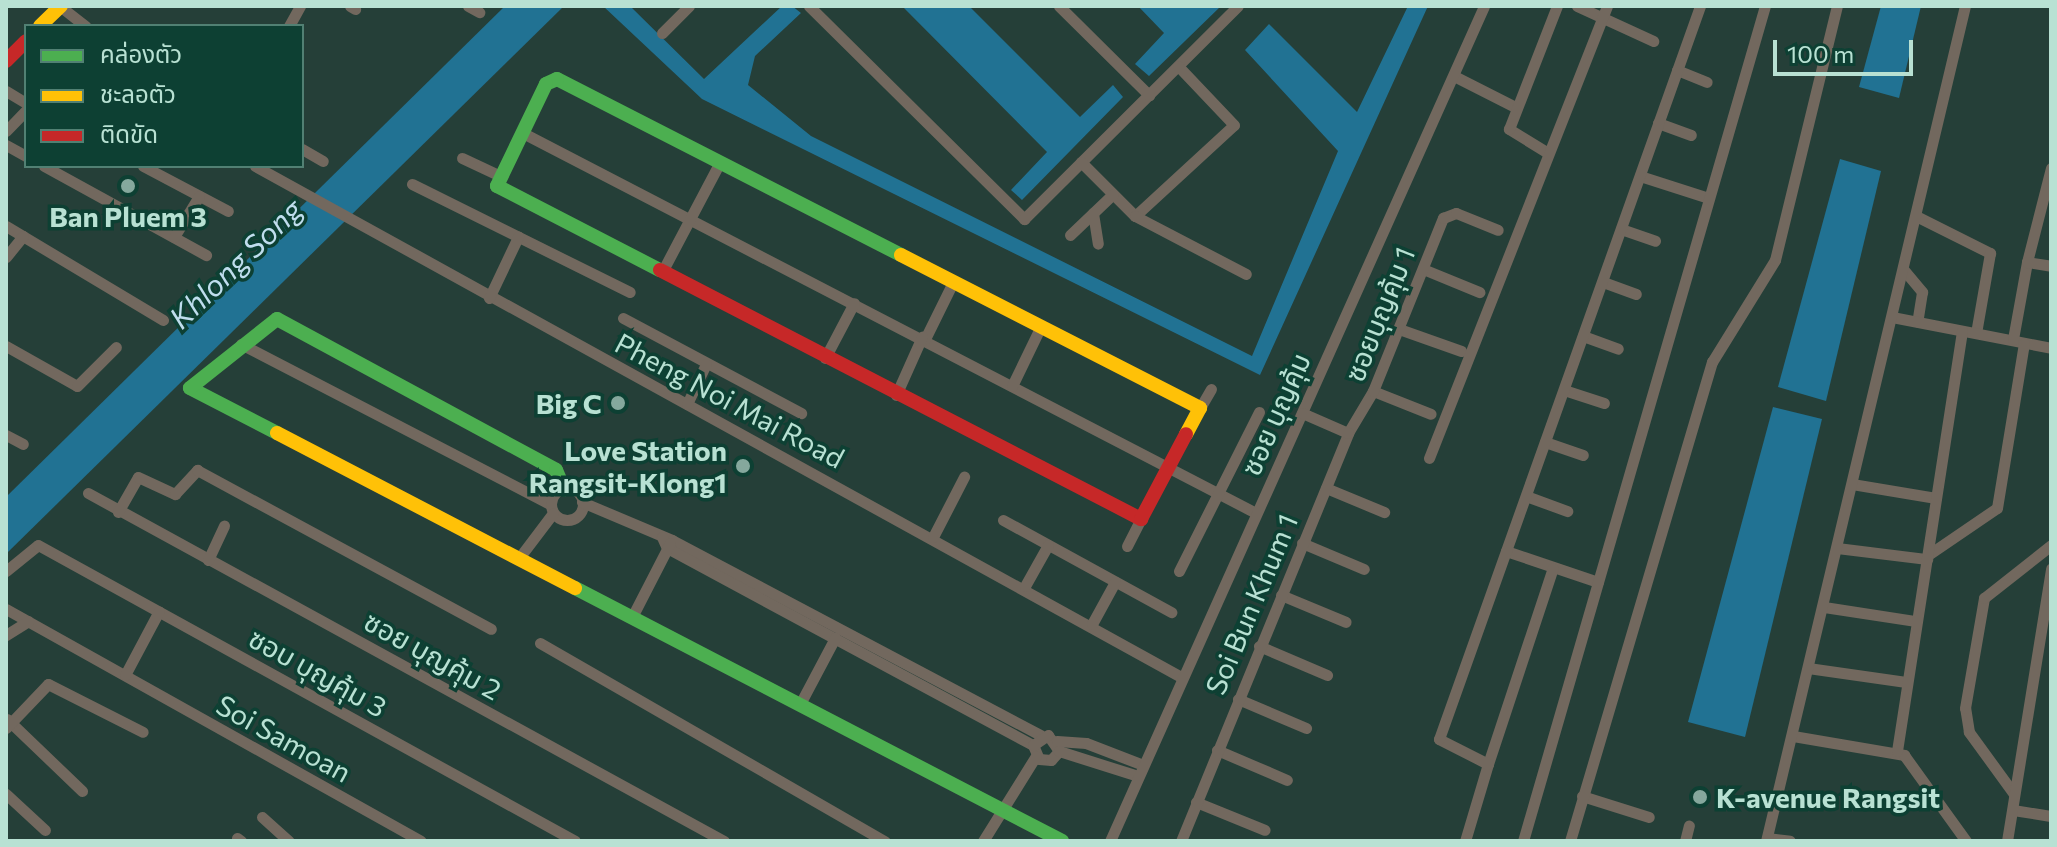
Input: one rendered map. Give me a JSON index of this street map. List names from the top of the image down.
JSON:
{
  "streets": {
    "street": [
      "ซอยบุญคุ้ม 1",
      "Pheng Noi Mai Road",
      "ซอย บุญคุ้ม",
      "Soi Bun Khum 1",
      "ซอย บุญคุ้ม 2",
      "ซอบ บุญคุ้ม 3",
      "Soi Samoan"
    ]
  },
  "crossings": [
    ["ซอยบุญคุ้ม 1", "Soi Bun Khum 1"],
    ["Pheng Noi Mai Road", "ซอย บุญคุ้ม"]
  ],
  "water": ["Khlong Song"],
  "places": [
    "Ban Pluem 3",
    "Big C",
    "Love Station Rangsit-Klong1",
    "K-avenue Rangsit"
  ],
  "legend": ["คล่องตัว", "ชะลอตัว", "ติดขัด"],
  "scale_bar": "100 m"
}
